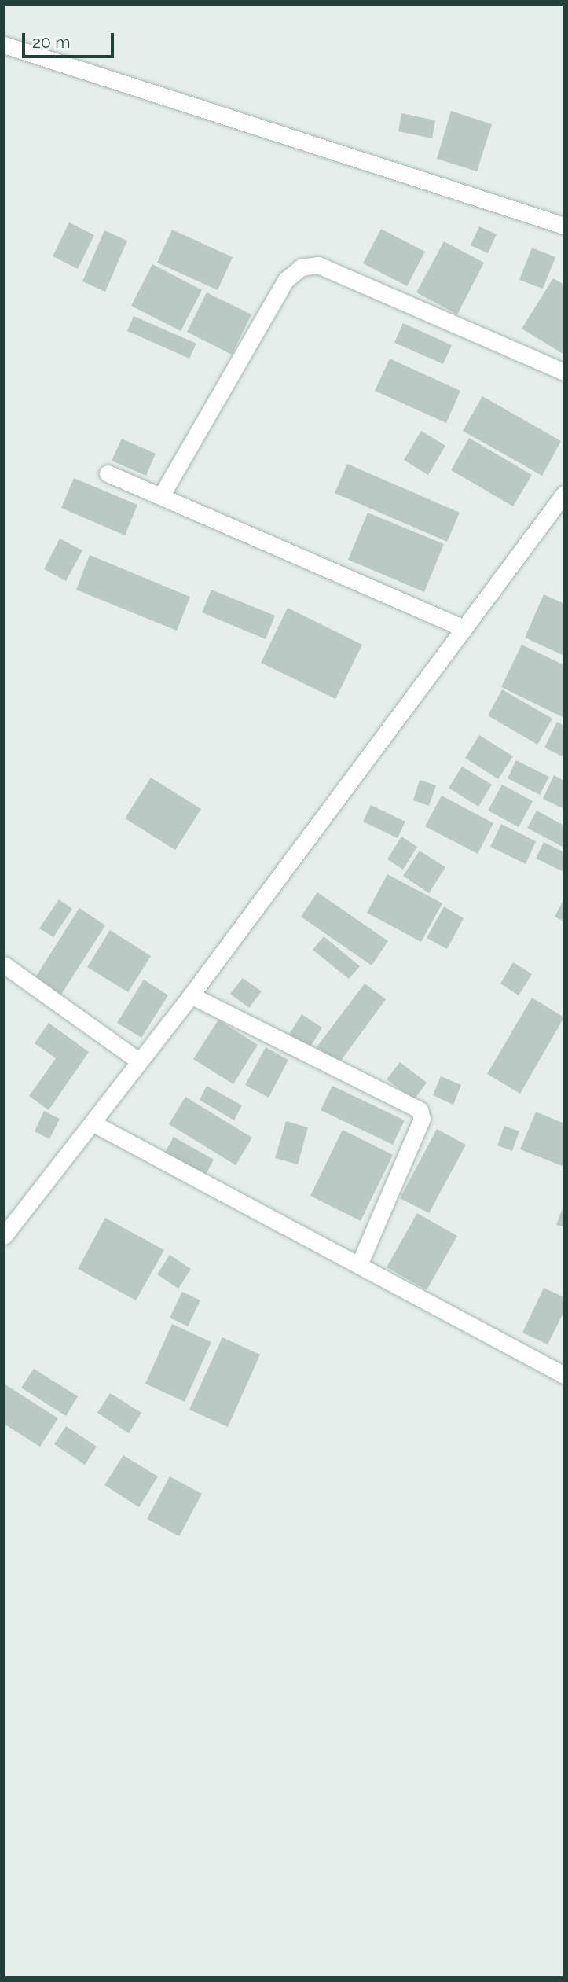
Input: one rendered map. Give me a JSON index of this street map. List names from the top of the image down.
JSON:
{
  "scale_bar": "20 m"
}
